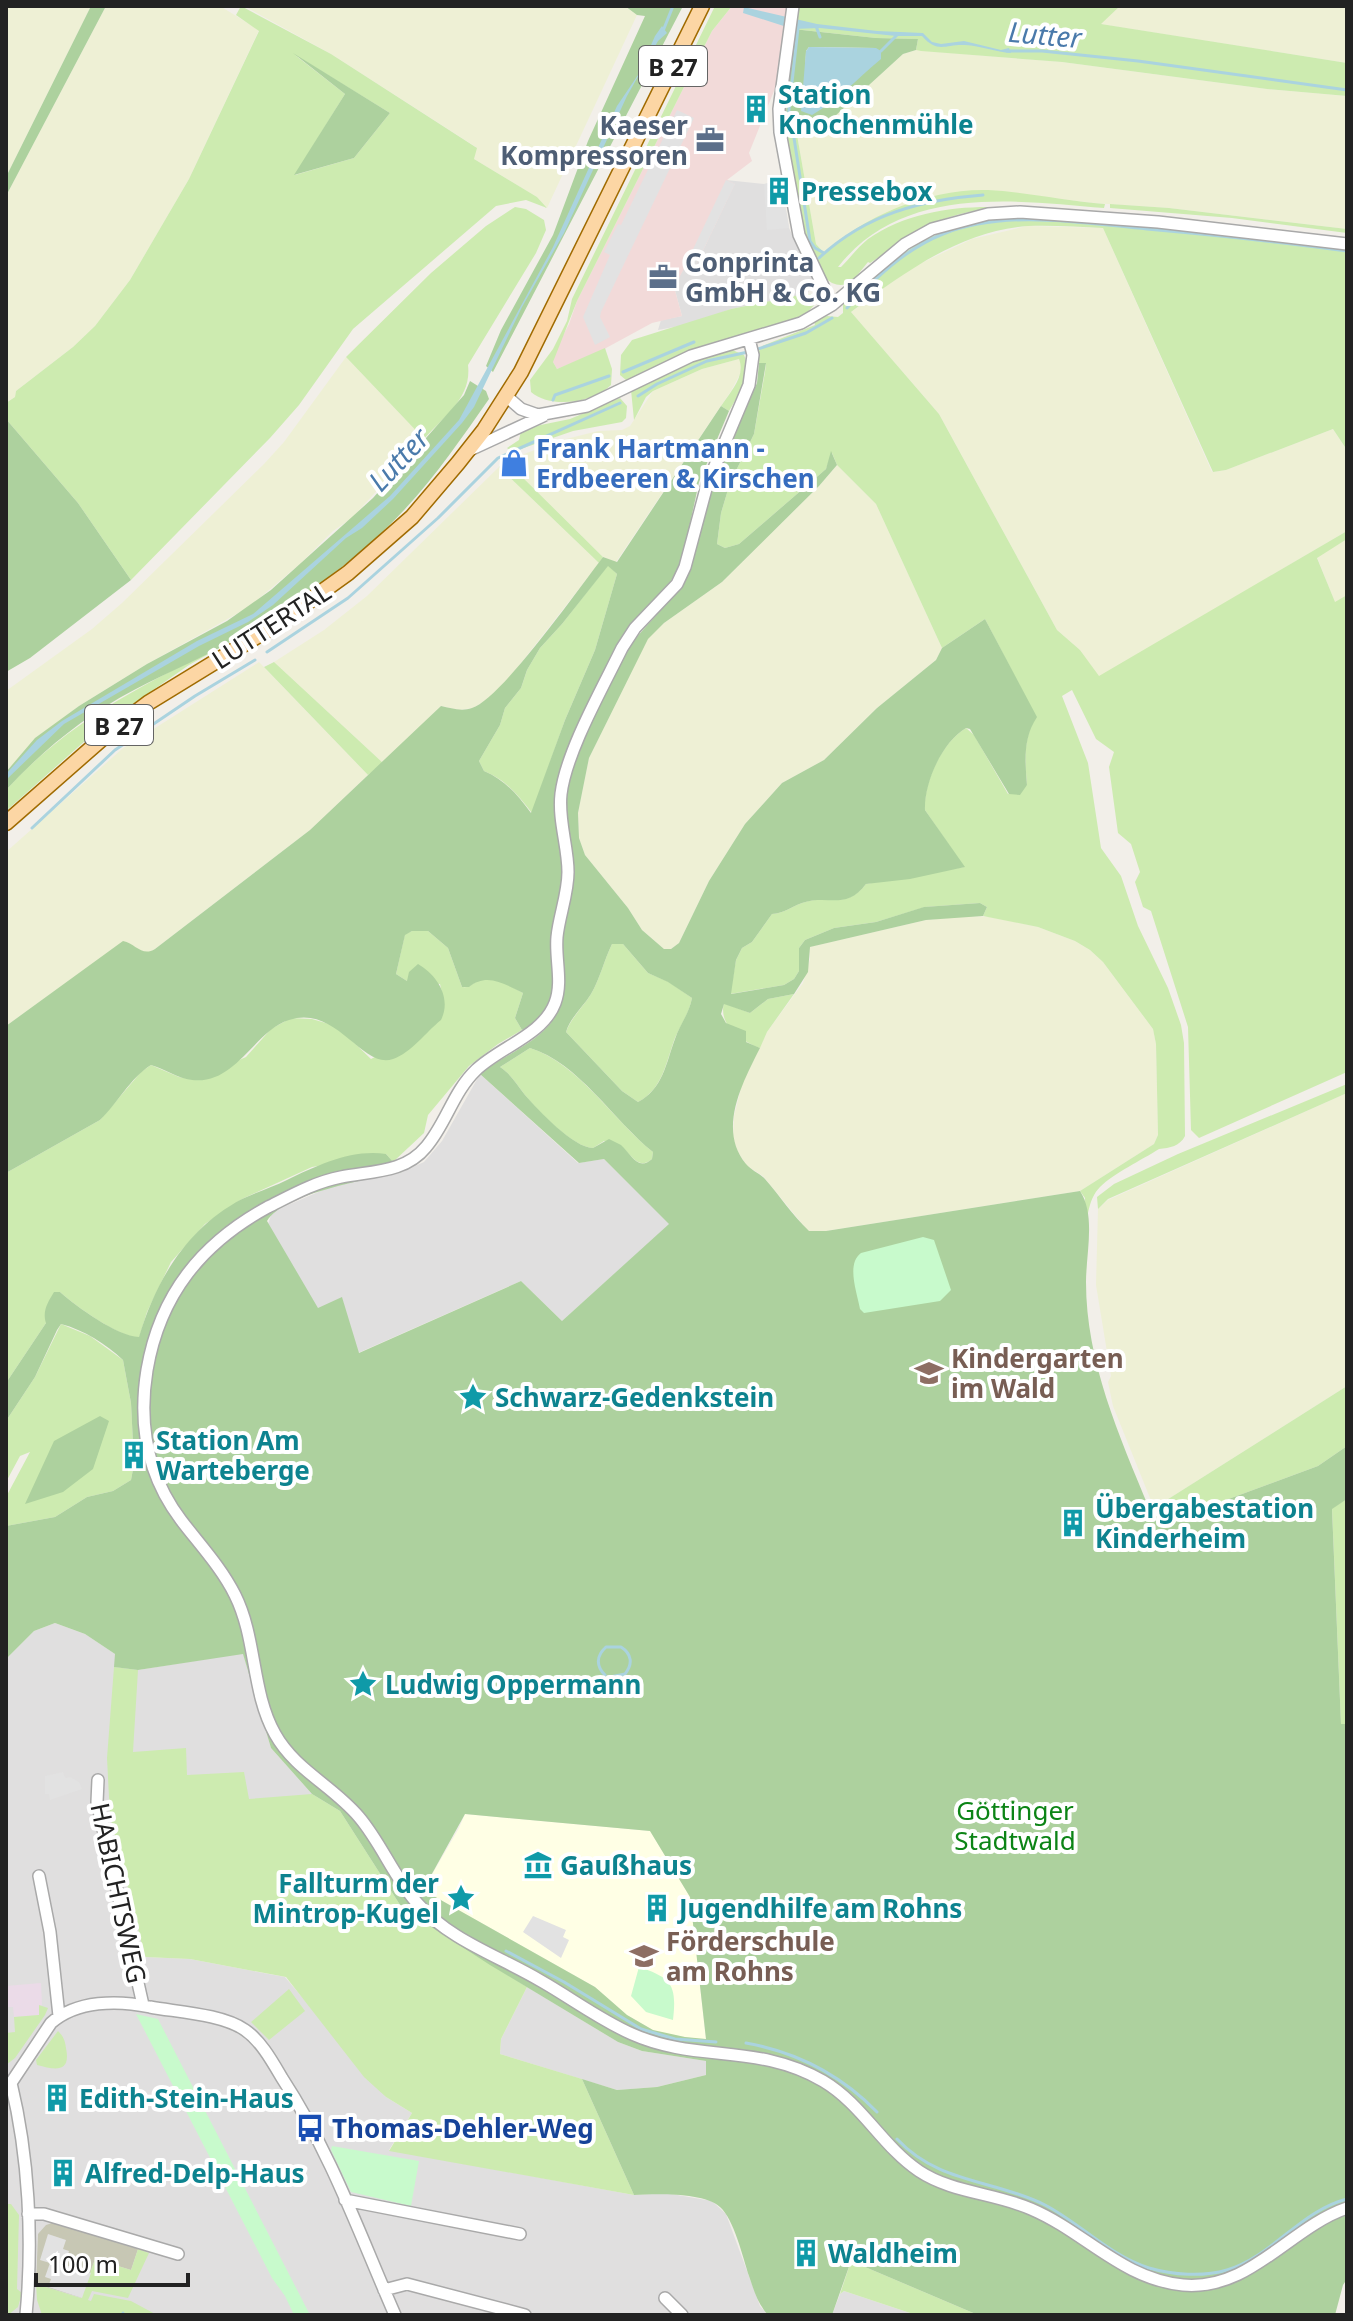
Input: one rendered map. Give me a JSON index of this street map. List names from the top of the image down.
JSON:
{
  "streets": {
    "main road": ["B 27", "LUTTERTAL"],
    "street": ["HABICHTSWEG"]
  },
  "crossings": [
    ["B 27", "LUTTERTAL"]
  ],
  "water": ["Lutter"],
  "parks": ["Göttinger Stadtwald"],
  "places": {
    "building": [
      "Station Knochenmühle",
      "Pressebox",
      "Station Am Warteberge",
      "Übergabestation Kinderheim",
      "Jugendhilfe am Rohns",
      "Edith-Stein-Haus",
      "Alfred-Delp-Haus",
      "Waldheim"
    ],
    "office": ["Kaeser Kompressoren", "Conprinta GmbH & Co. KG"],
    "shop": ["Frank Hartmann - Erdbeeren & Kirschen"],
    "school or university": ["Kindergarten im Wald", "Förderschule am Rohns"],
    "place": ["Schwarz-Gedenkstein", "Ludwig Oppermann", "Fallturm der Mintrop-Kugel"],
    "museum": ["Gaußhaus"],
    "bus stop": ["Thomas-Dehler-Weg"]
  },
  "scale_bar": "100 m"
}
